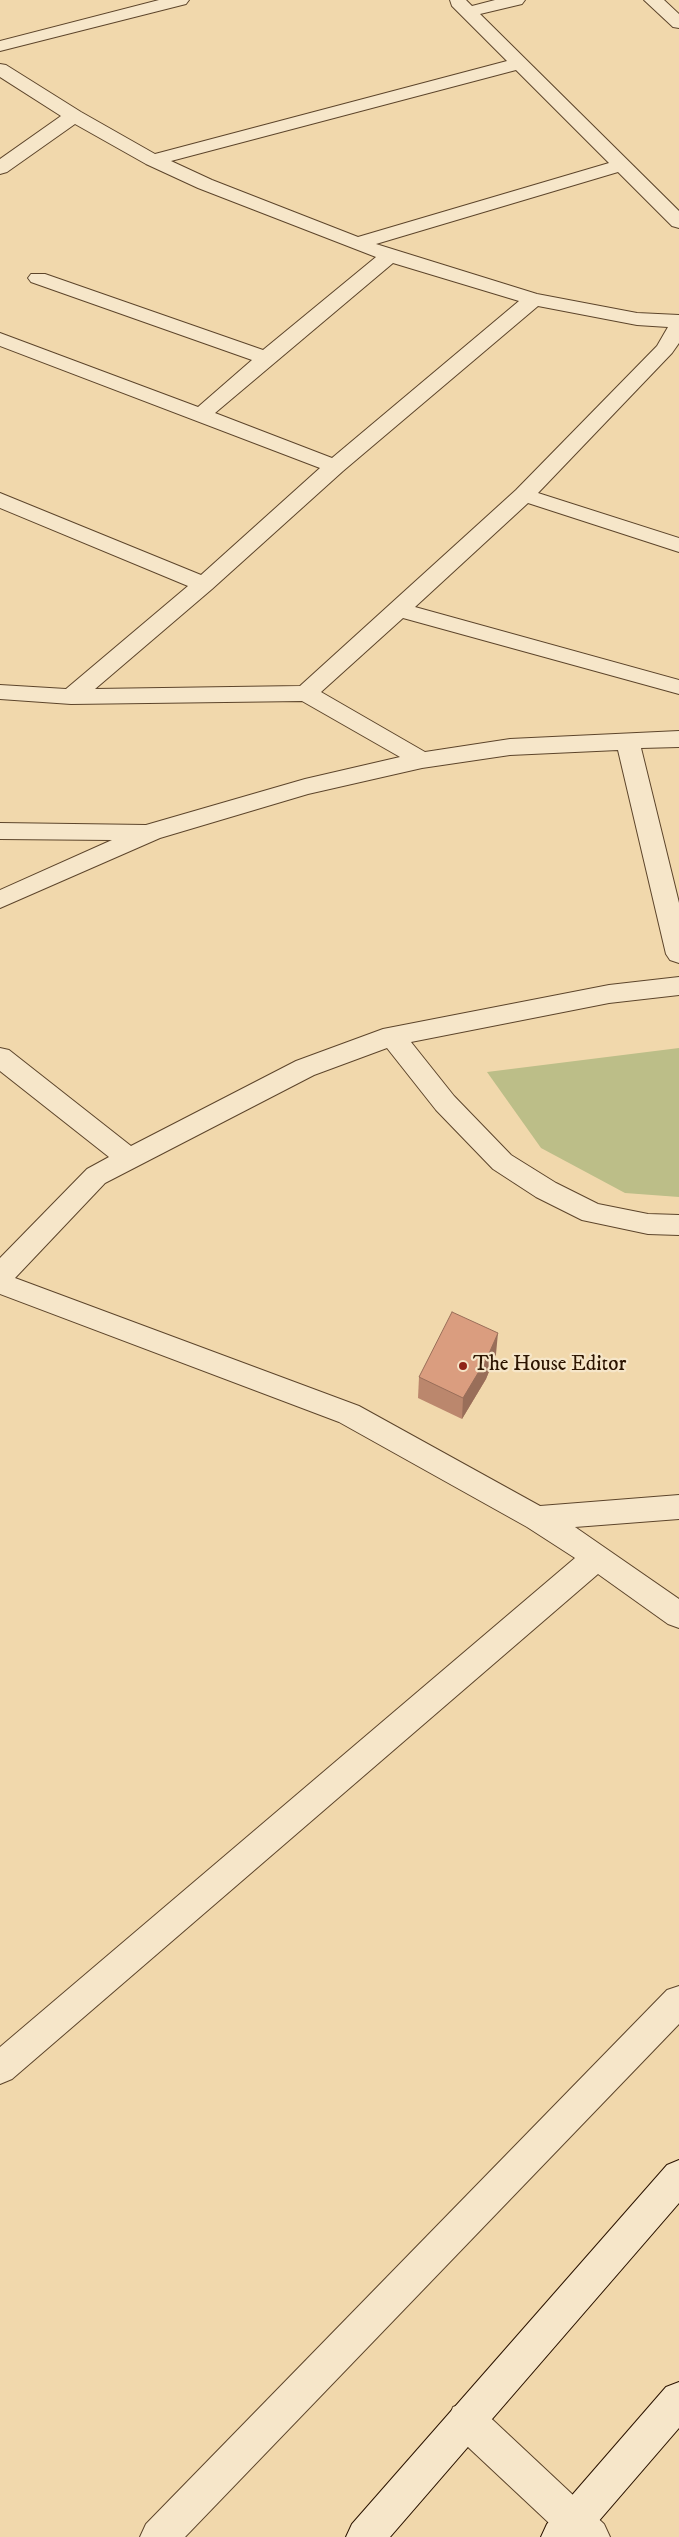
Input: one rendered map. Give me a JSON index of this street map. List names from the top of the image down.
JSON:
{
  "places": ["The House Editor"]
}
